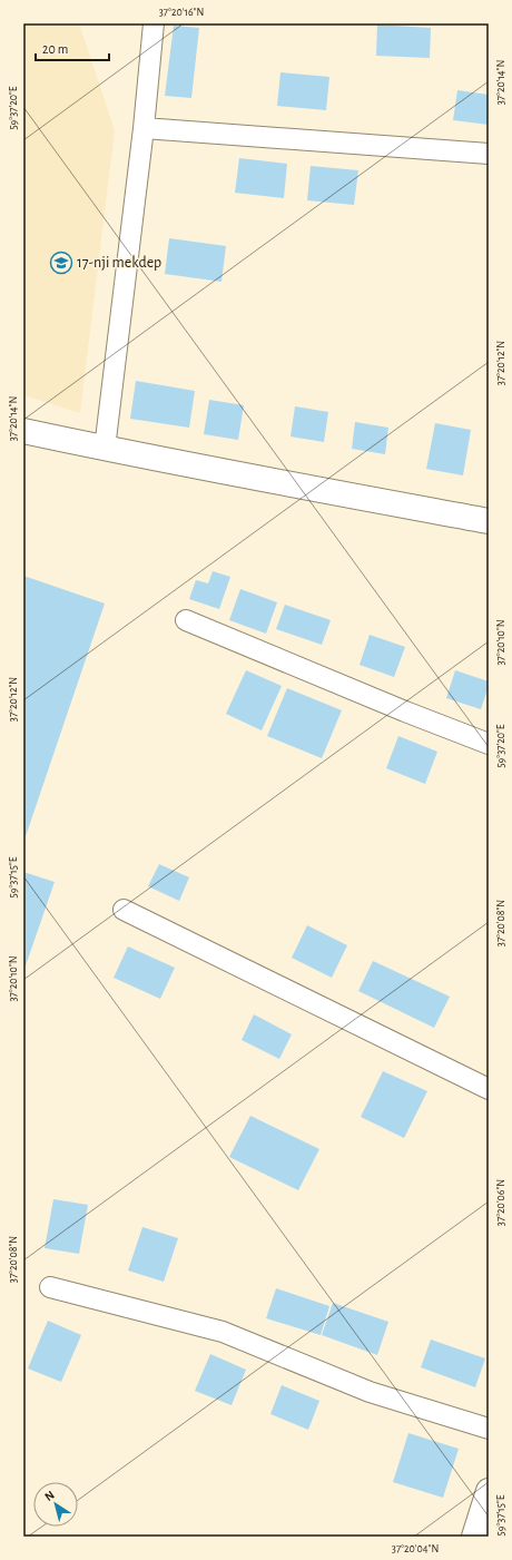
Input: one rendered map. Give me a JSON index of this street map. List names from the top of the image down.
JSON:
{
  "places": {
    "school or university": ["17-nji mekdep"]
  },
  "scale_bar": "20 m",
  "north": "top left",
  "coordinates": [
    "37°20'16\"N",
    "37°20'14\"N",
    "59°37'20\"E",
    "37°20'12\"N",
    "37°20'10\"N",
    "59°37'15\"E",
    "37°20'08\"N",
    "37°20'06\"N",
    "37°20'04\"N"
  ]
}
